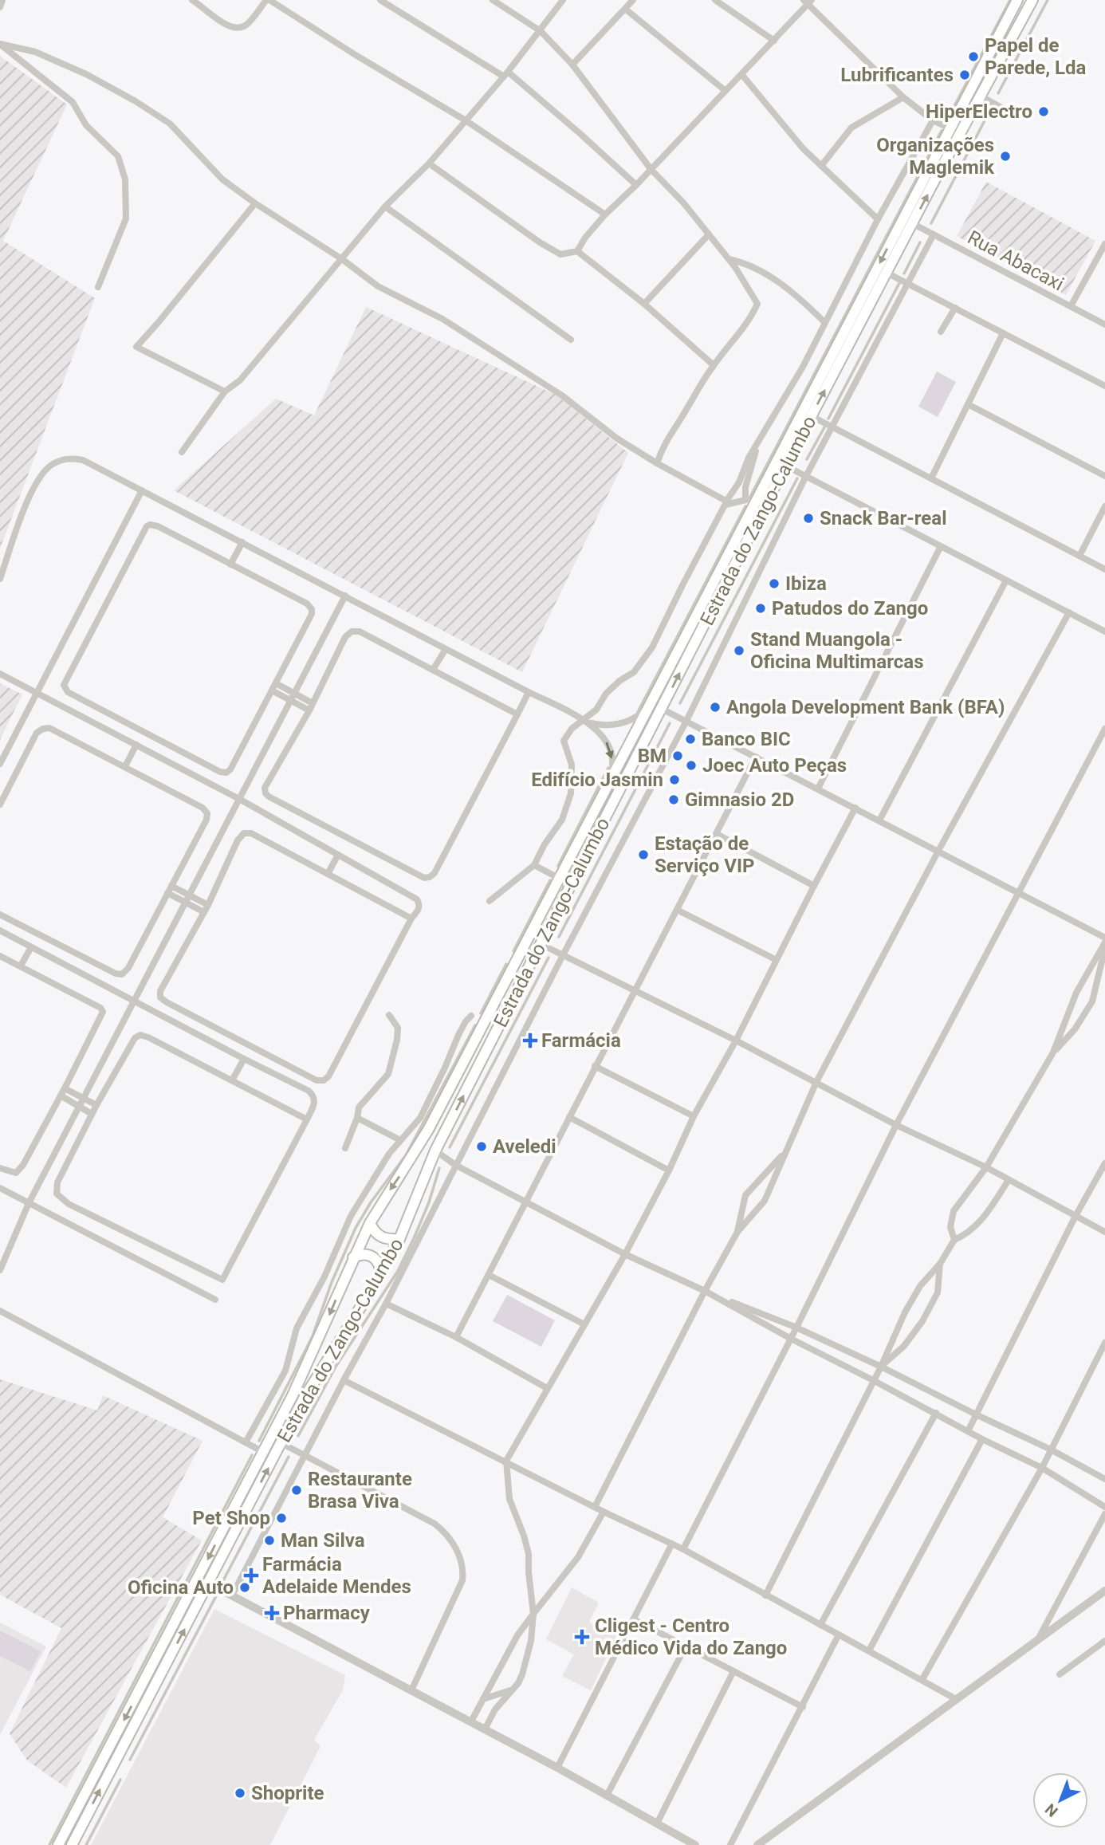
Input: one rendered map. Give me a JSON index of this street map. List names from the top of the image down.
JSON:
{
  "streets": {
    "main road": ["Estrada do Zango-Calumbo"],
    "street": ["Rua Abacaxi"]
  },
  "crossings": [
    ["Rua Abacaxi", "Estrada do Zango-Calumbo"]
  ],
  "places": {
    "other": [
      "Papel de Parede, Lda",
      "Lubrificantes",
      "HiperElectro",
      "Organizações Maglemik",
      "Snack Bar-real",
      "Ibiza",
      "Patudos do Zango",
      "Stand Muangola - Oficina Multimarcas",
      "Angola Development Bank (BFA)",
      "Banco BIC",
      "BM",
      "Joec Auto Peças",
      "Edifício Jasmin",
      "Gimnasio 2D",
      "Estação de Serviço VIP",
      "Aveledi",
      "Restaurante Brasa Viva",
      "Pet Shop",
      "Man Silva",
      "Oficina Auto",
      "Shoprite"
    ],
    "health": [
      "Farmácia",
      "Farmácia Adelaide Mendes",
      "Pharmacy",
      "Cligest - Centro Médico Vida do Zango"
    ]
  },
  "north": "bottom left"
}
